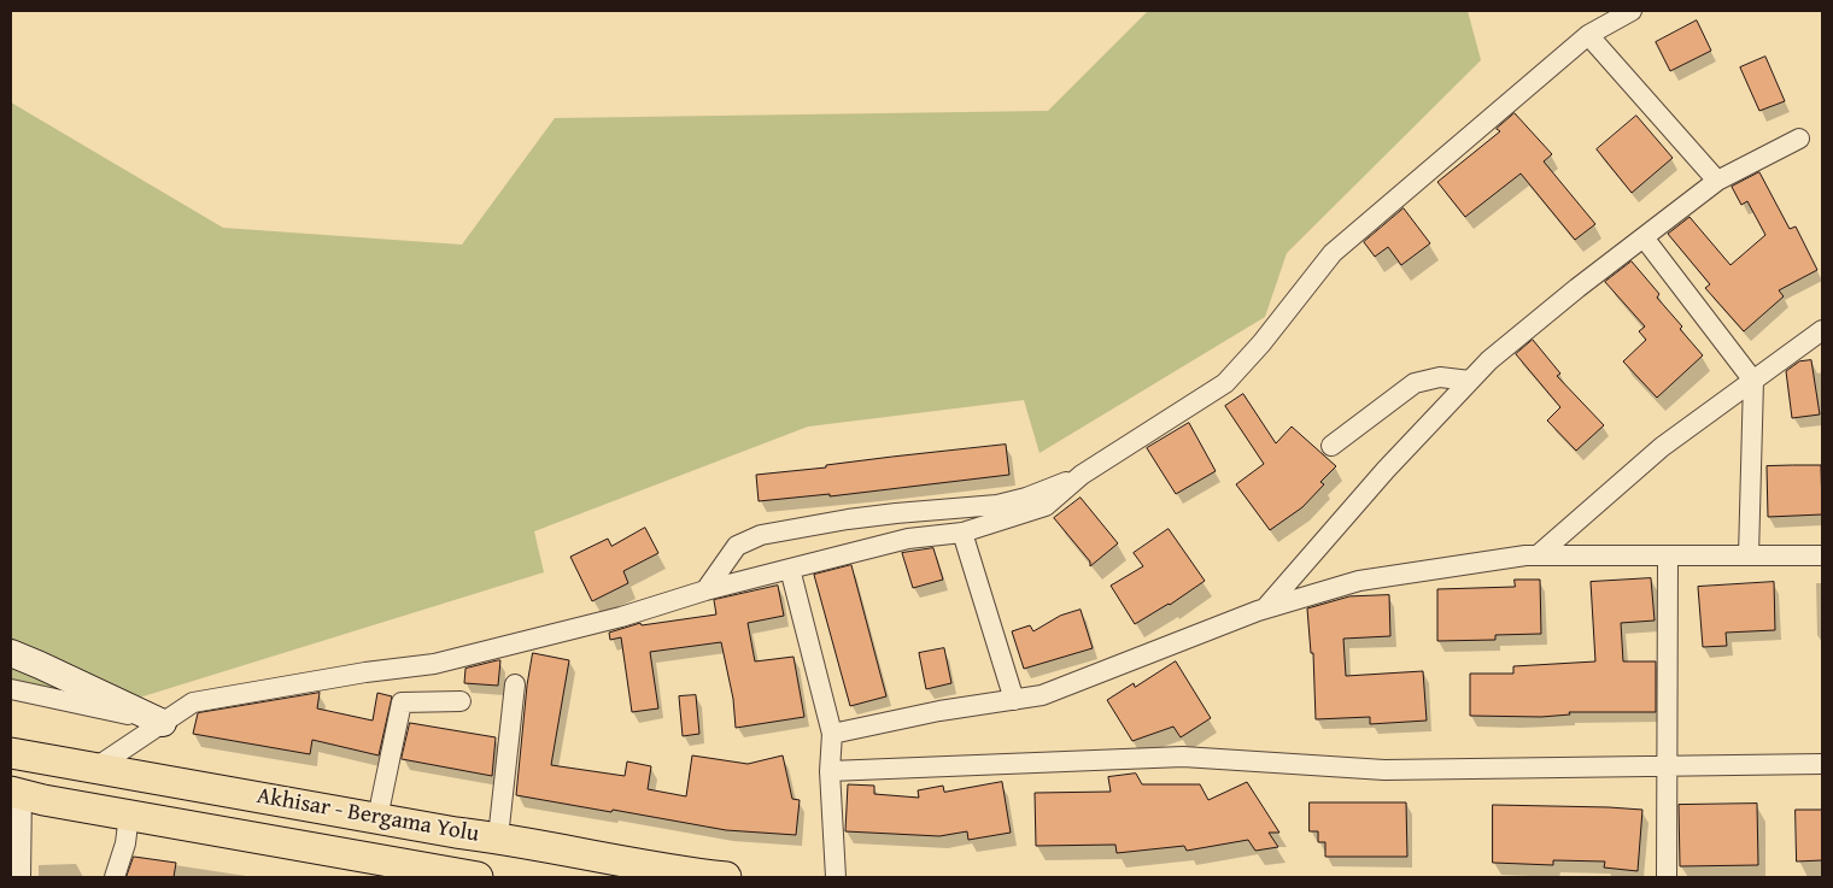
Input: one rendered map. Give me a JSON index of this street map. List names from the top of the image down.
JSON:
{
  "streets": {
    "main road": ["Akhisar - Bergama Yolu"]
  }
}
